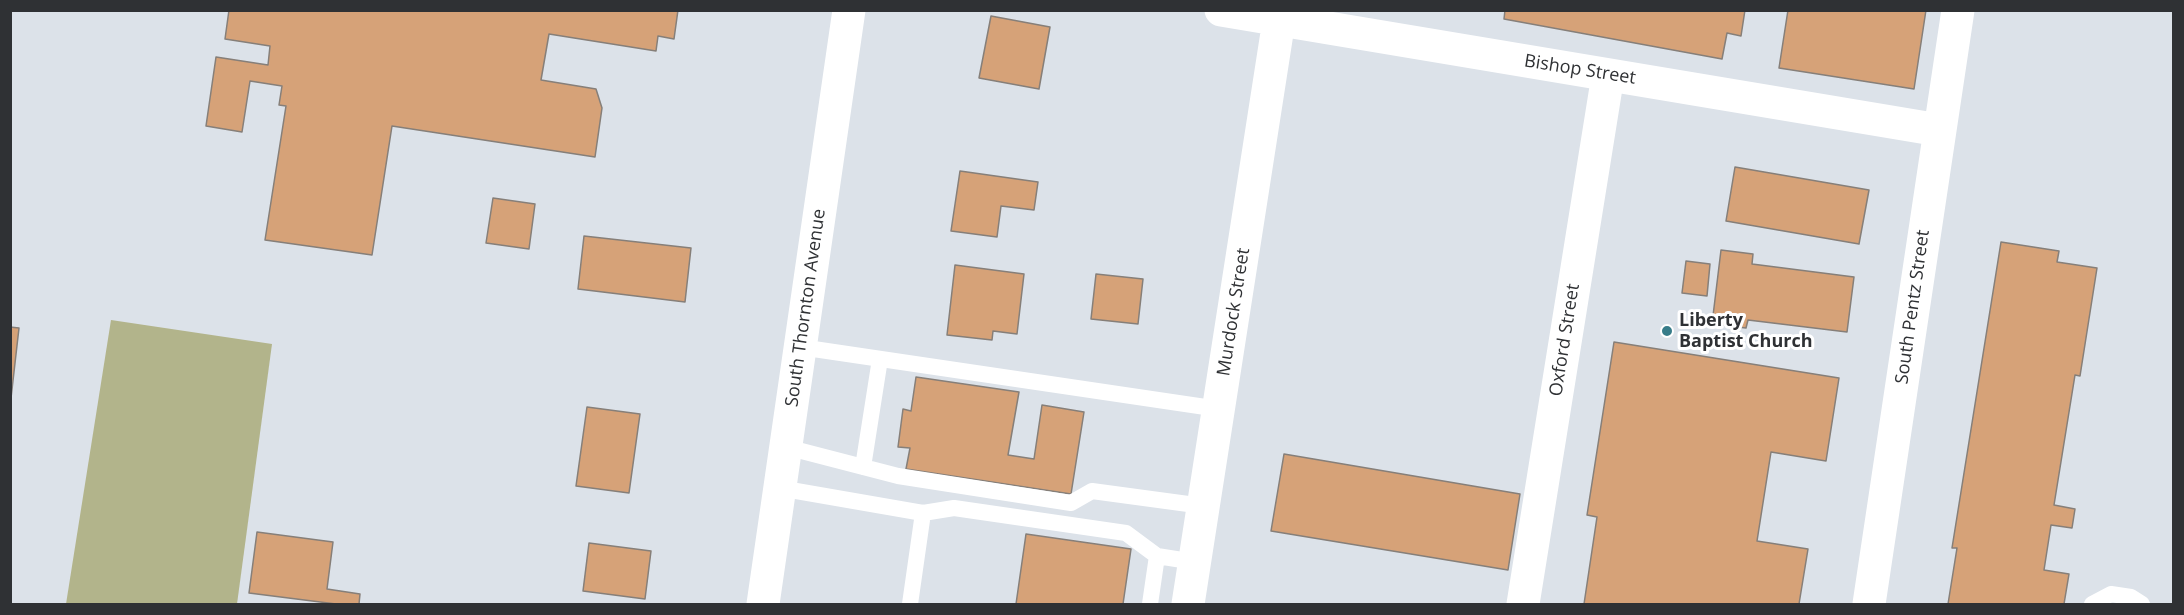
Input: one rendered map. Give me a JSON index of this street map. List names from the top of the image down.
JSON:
{
  "streets": {
    "street": [
      "Bishop Street",
      "South Pentz Street",
      "South Thornton Avenue",
      "Murdock Street",
      "Oxford Street"
    ]
  },
  "crossings": [
    ["Bishop Street", "South Pentz Street"],
    ["Bishop Street", "Murdock Street"],
    ["Bishop Street", "Oxford Street"]
  ],
  "places": ["Liberty Baptist Church"]
}
